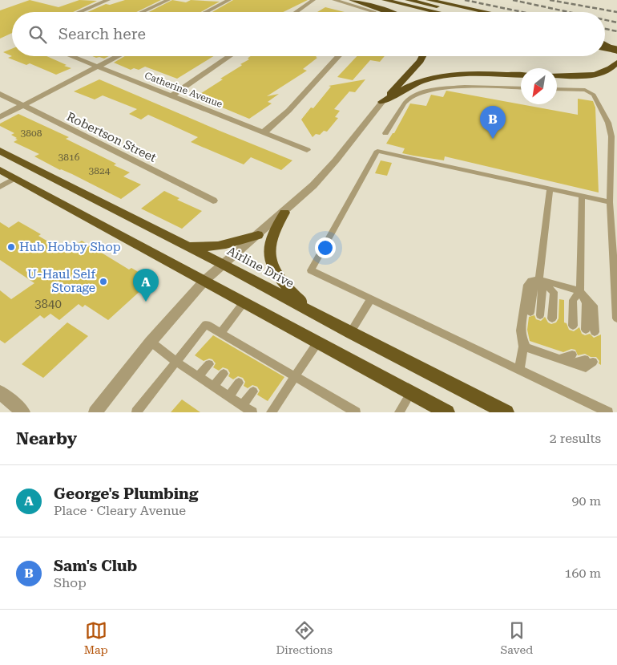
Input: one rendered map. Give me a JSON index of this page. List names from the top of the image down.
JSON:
{
  "streets": {
    "highway": ["Airline Drive"],
    "street": ["Catherine Avenue", "Robertson Street"]
  },
  "places": ["Hub Hobby Shop", "U-Haul Self Storage"],
  "house_numbers": [
    "3808",
    "3816",
    "3824",
    "3840"
  ],
  "north": "bottom left",
  "page": {
    "search": "Search here",
    "pins": ["B", "A"],
    "heading": ["Nearby", "2 results"],
    "list": [
      {
        "mark": "A",
        "name": "George's Plumbing",
        "note": "Place · Cleary Avenue",
        "value": "90 m"
      },
      {
        "mark": "B",
        "name": "Sam's Club",
        "note": "Shop",
        "value": "160 m"
      }
    ],
    "nav": ["Map", "Directions", "Saved"]
  }
}
